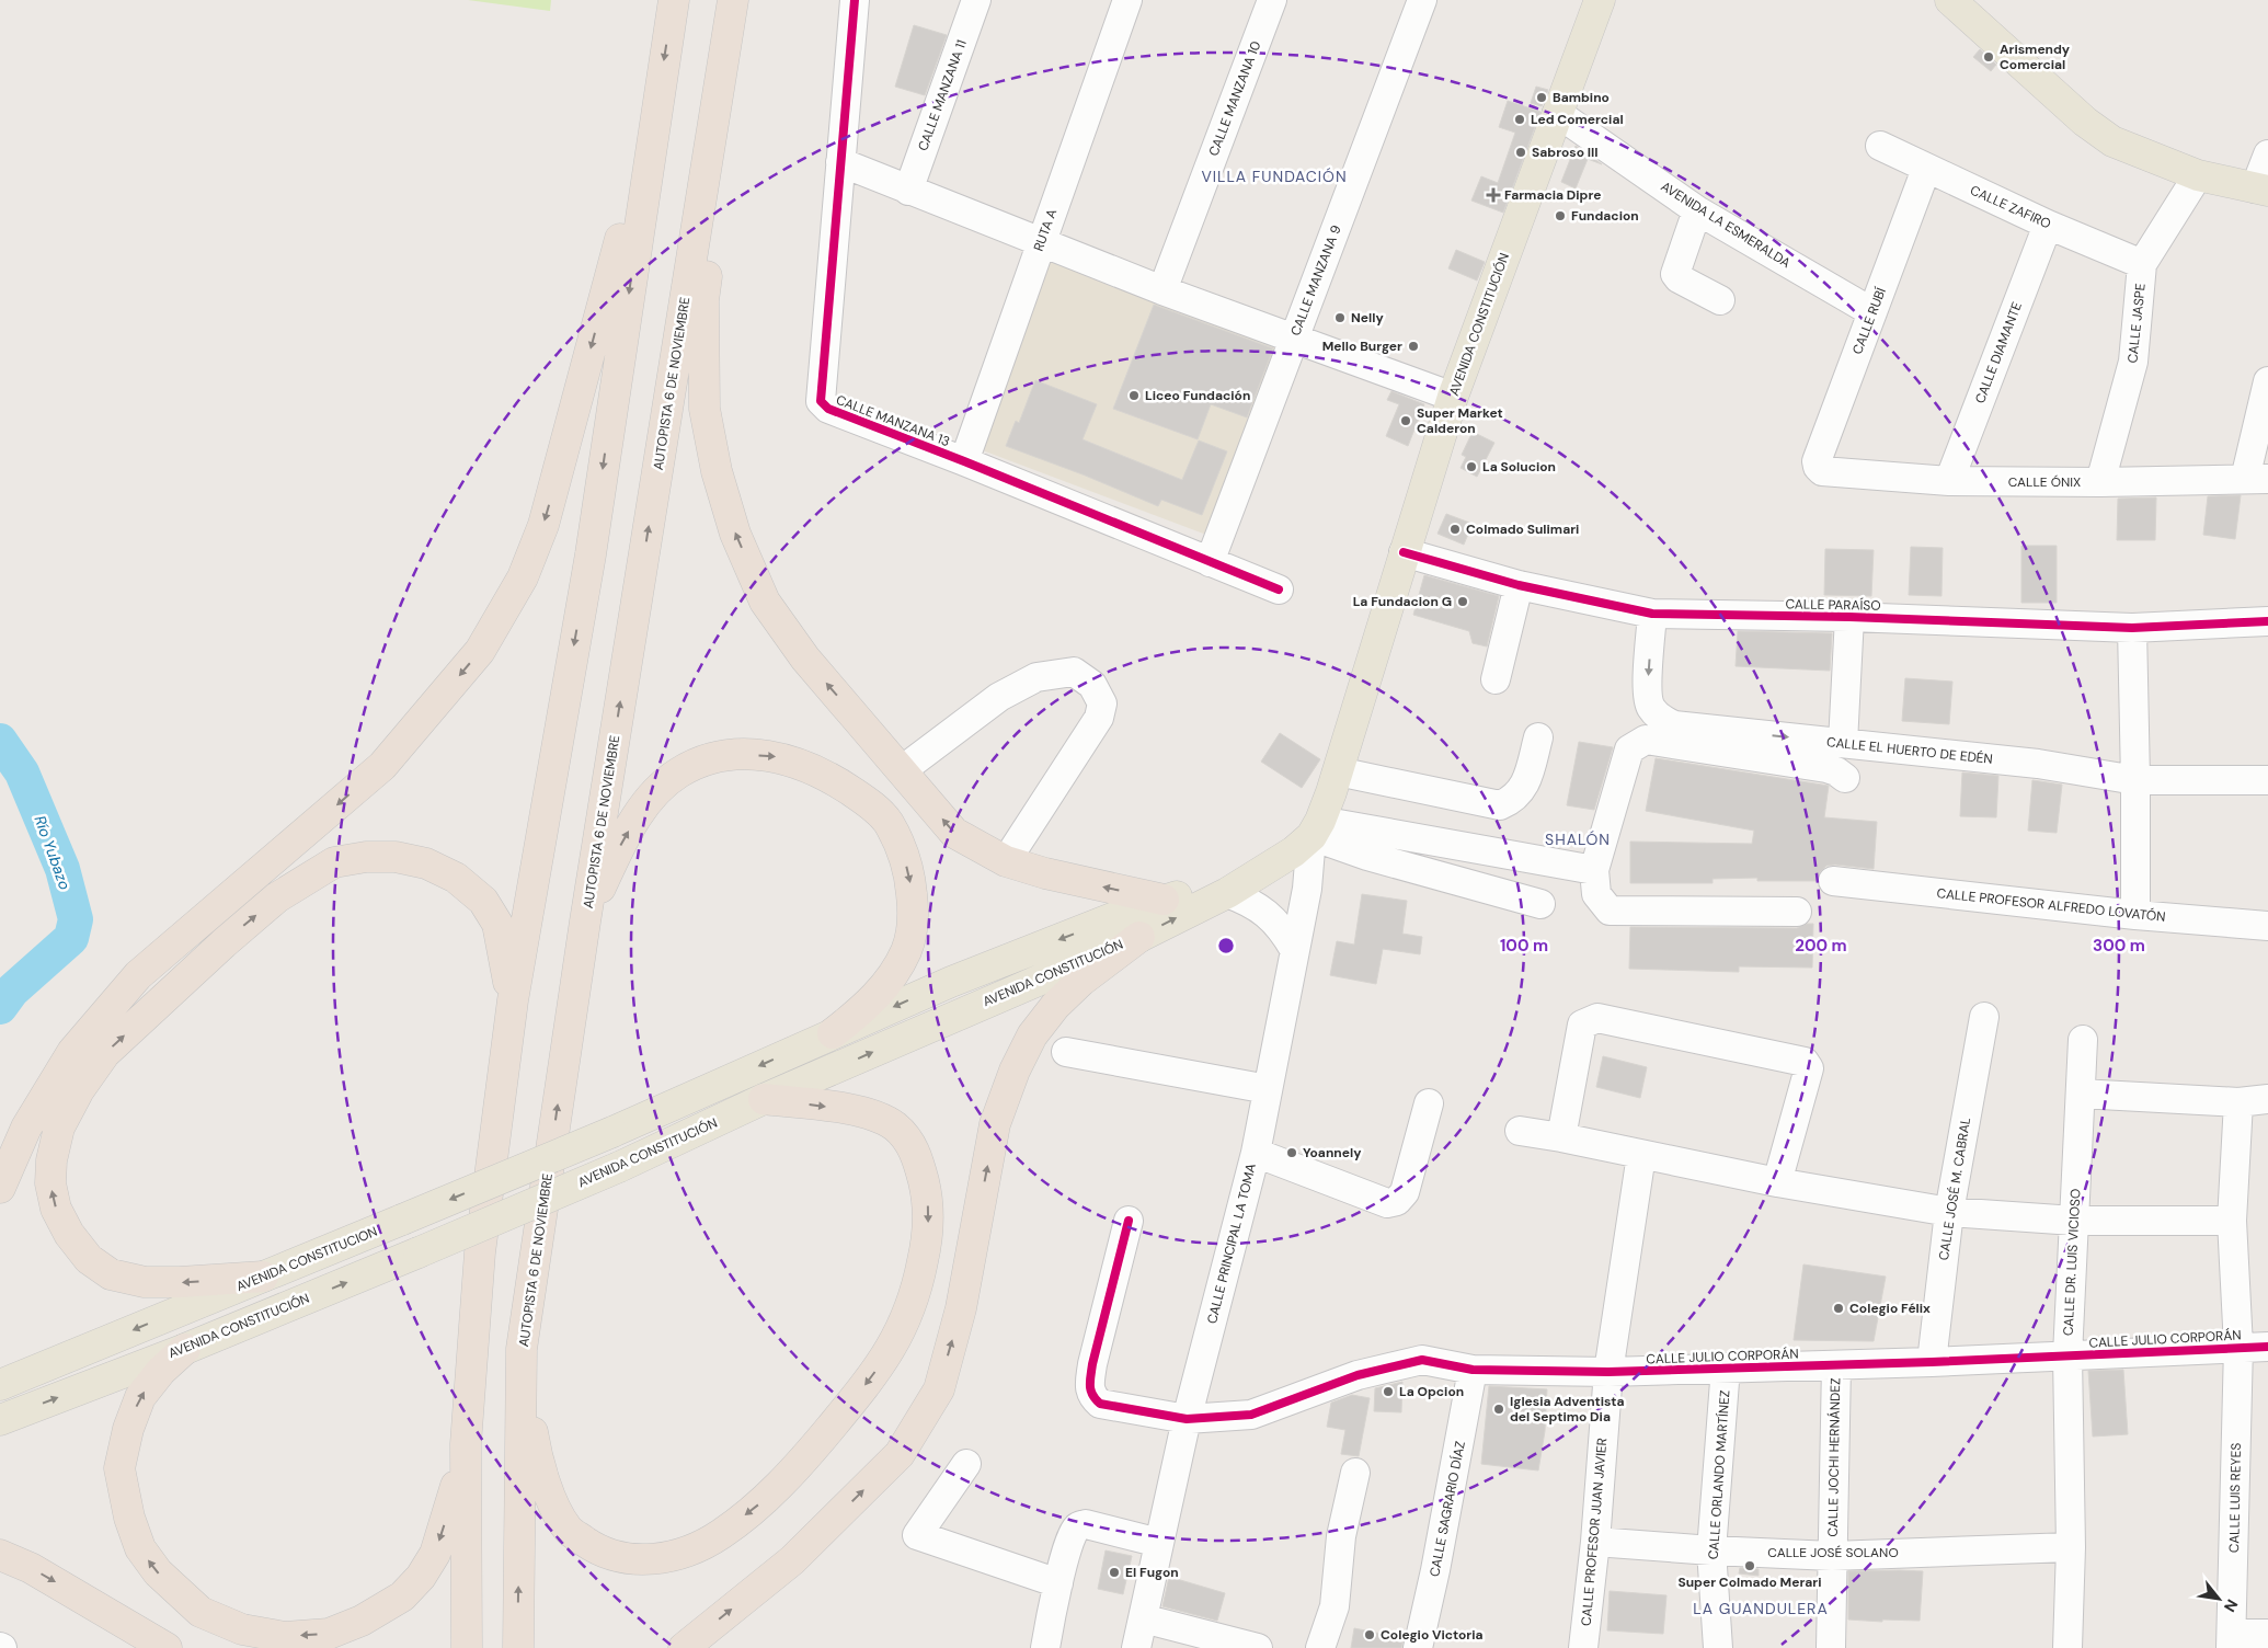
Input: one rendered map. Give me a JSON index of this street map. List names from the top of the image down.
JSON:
{
  "streets": {
    "highway": ["AUTOPISTA 6 DE NOVIEMBRE"],
    "main road": ["AVENIDA CONSTITUCIÓN", "AVENIDA CONSTITUCION"],
    "street": [
      "CALLE MANZANA 11",
      "CALLE MANZANA 10",
      "CALLE ZAFIRO",
      "AVENIDA LA ESMERALDA",
      "RUTA A",
      "CALLE MANZANA 9",
      "CALLE RUBÍ",
      "CALLE JASPE",
      "CALLE DIAMANTE",
      "CALLE MANZANA 13",
      "CALLE ÓNIX",
      "CALLE PARAÍSO",
      "CALLE EL HUERTO DE EDÉN",
      "CALLE PROFESOR ALFREDO LOVATÓN",
      "CALLE JOSÉ M. CABRAL",
      "CALLE PRINCIPAL LA TOMA",
      "CALLE DR. LUIS VICIOSO",
      "CALLE JULIO CORPORÁN",
      "CALLE JOCHI HERNÁNDEZ",
      "CALLE ORLANDO MARTÍNEZ",
      "CALLE LUIS REYES",
      "CALLE SAGRARIO DÍAZ",
      "CALLE PROFESOR JUAN JAVIER",
      "CALLE JOSÉ SOLANO"
    ]
  },
  "crossings": [
    ["CALLE ZAFIRO", "CALLE RUBÍ"],
    ["CALLE ZAFIRO", "CALLE JASPE"],
    ["CALLE ZAFIRO", "CALLE DIAMANTE"],
    ["AVENIDA LA ESMERALDA", "CALLE RUBÍ"],
    ["AVENIDA LA ESMERALDA", "AVENIDA CONSTITUCIÓN"],
    ["RUTA A", "CALLE MANZANA 13"],
    ["CALLE MANZANA 9", "CALLE MANZANA 13"],
    ["CALLE RUBÍ", "CALLE ÓNIX"],
    ["CALLE JASPE", "CALLE ÓNIX"],
    ["AVENIDA CONSTITUCIÓN", "CALLE PARAÍSO"],
    ["AVENIDA CONSTITUCIÓN", "CALLE PRINCIPAL LA TOMA"],
    ["AVENIDA CONSTITUCIÓN", "AVENIDA CONSTITUCION"],
    ["CALLE DIAMANTE", "CALLE ÓNIX"],
    ["CALLE PARAÍSO", "CALLE EL HUERTO DE EDÉN"],
    ["CALLE JOSÉ M. CABRAL", "CALLE JULIO CORPORÁN"],
    ["CALLE PRINCIPAL LA TOMA", "CALLE JULIO CORPORÁN"],
    ["CALLE DR. LUIS VICIOSO", "CALLE JULIO CORPORÁN"],
    ["CALLE DR. LUIS VICIOSO", "CALLE JOSÉ SOLANO"],
    ["CALLE JULIO CORPORÁN", "CALLE JOCHI HERNÁNDEZ"],
    ["CALLE JULIO CORPORÁN", "CALLE ORLANDO MARTÍNEZ"],
    ["CALLE JULIO CORPORÁN", "CALLE LUIS REYES"],
    ["CALLE JULIO CORPORÁN", "CALLE SAGRARIO DÍAZ"],
    ["CALLE JULIO CORPORÁN", "CALLE PROFESOR JUAN JAVIER"],
    ["CALLE JOCHI HERNÁNDEZ", "CALLE JOSÉ SOLANO"],
    ["CALLE ORLANDO MARTÍNEZ", "CALLE JOSÉ SOLANO"],
    ["CALLE PROFESOR JUAN JAVIER", "CALLE JOSÉ SOLANO"]
  ],
  "one_way": ["AVENIDA CONSTITUCION"],
  "districts": ["VILLA FUNDACIÓN", "SHALÓN", "LA GUANDULERA"],
  "water": ["Río Yubazo"],
  "places": {
    "other": [
      "Arismendy Comercial",
      "Bambino",
      "Led Comercial",
      "Sabroso III",
      "Fundacion",
      "Nelly",
      "Mello Burger",
      "Liceo Fundación",
      "Super Market Calderon",
      "La Solucion",
      "Colmado Sulimari",
      "La Fundacion G",
      "Yoannely",
      "Colegio Félix",
      "La Opcion",
      "Iglesia Adventista del Septimo Dia",
      "Super Colmado Merari",
      "El Fugon",
      "Colegio Victoria"
    ],
    "health": ["Farmacia Dipre"]
  },
  "north": "bottom right",
  "rings": ["100 m", "200 m", "300 m"]
}
